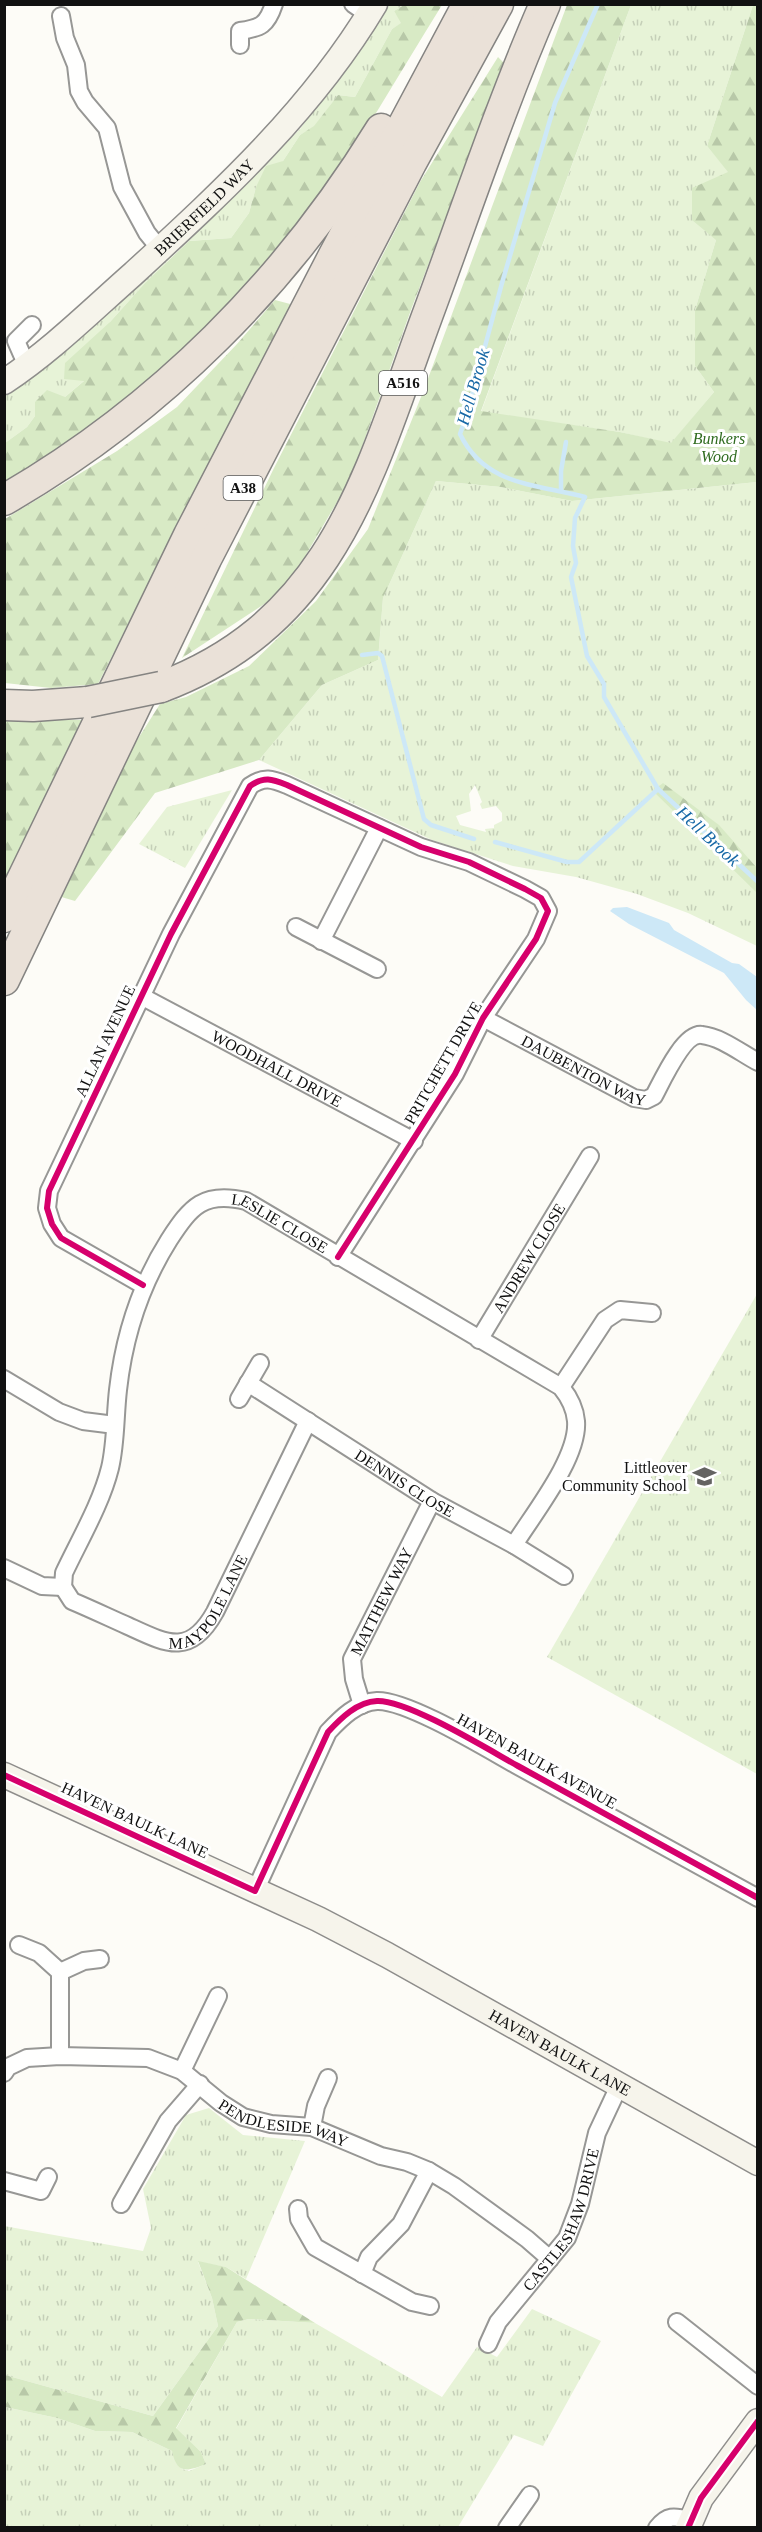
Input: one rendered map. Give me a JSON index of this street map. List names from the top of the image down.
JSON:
{
  "streets": {
    "highway": ["A516", "A38"],
    "street": [
      "BRIERFIELD WAY",
      "ALLAN AVENUE",
      "PRITCHETT DRIVE",
      "DAUBENTON WAY",
      "WOODHALL DRIVE",
      "LESLIE CLOSE",
      "ANDREW CLOSE",
      "DENNIS CLOSE",
      "MAYPOLE LANE",
      "MATTHEW WAY",
      "HAVEN BAULK AVENUE",
      "HAVEN BAULK LANE",
      "PENDLESIDE WAY",
      "CASTLESHAW DRIVE"
    ]
  },
  "crossings": [
    ["ALLAN AVENUE", "PRITCHETT DRIVE"],
    ["ALLAN AVENUE", "WOODHALL DRIVE"],
    ["ALLAN AVENUE", "LESLIE CLOSE"],
    ["PRITCHETT DRIVE", "DAUBENTON WAY"],
    ["PRITCHETT DRIVE", "WOODHALL DRIVE"],
    ["PRITCHETT DRIVE", "LESLIE CLOSE"],
    ["LESLIE CLOSE", "ANDREW CLOSE"],
    ["LESLIE CLOSE", "MAYPOLE LANE"],
    ["DENNIS CLOSE", "MAYPOLE LANE"],
    ["DENNIS CLOSE", "MATTHEW WAY"],
    ["MATTHEW WAY", "HAVEN BAULK AVENUE"],
    ["HAVEN BAULK LANE", "CASTLESHAW DRIVE"],
    ["PENDLESIDE WAY", "CASTLESHAW DRIVE"]
  ],
  "water": ["Hell Brook"],
  "parks": ["Bunkers Wood"],
  "places": {
    "school or university": ["Littleover Community School"]
  }
}
